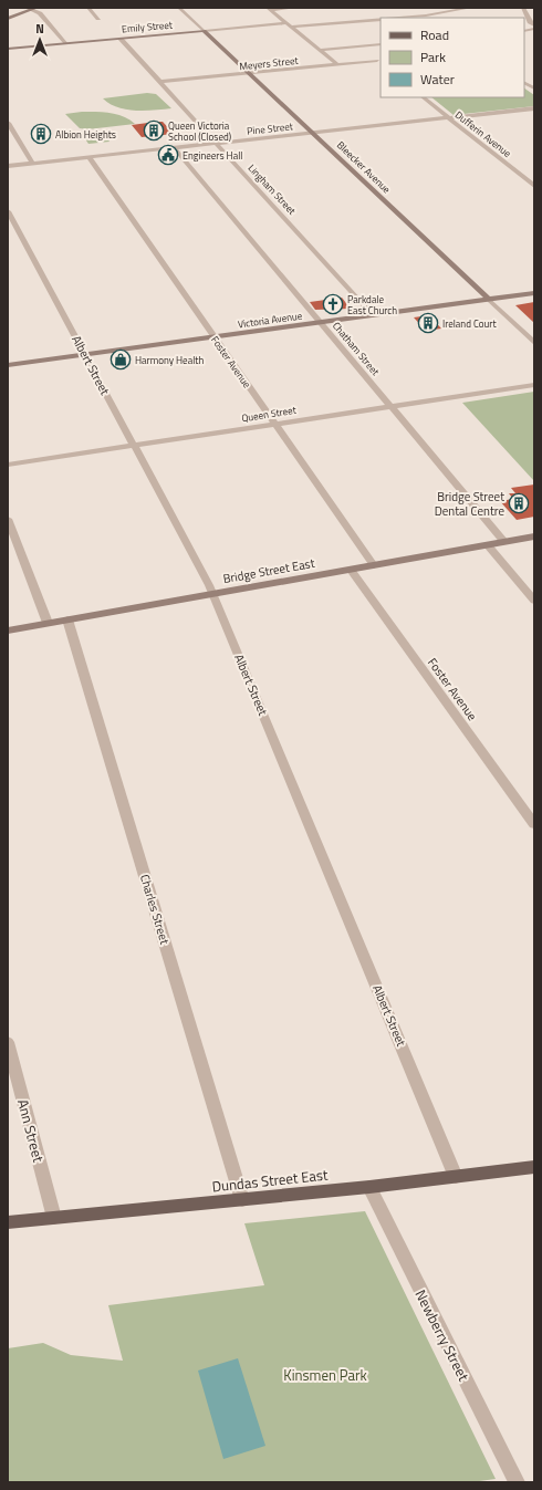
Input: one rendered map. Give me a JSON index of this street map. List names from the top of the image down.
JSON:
{
  "streets": {
    "main road": ["Dundas Street East"],
    "street": [
      "Emily Street",
      "Meyers Street",
      "Pine Street",
      "Dufferin Avenue",
      "Bleecker Avenue",
      "Lingham Street",
      "Victoria Avenue",
      "Chatham Street",
      "Foster Avenue",
      "Albert Street",
      "Queen Street",
      "Bridge Street East",
      "Charles Street",
      "Ann Street",
      "Newberry Street"
    ]
  },
  "crossings": [
    ["Emily Street", "Bleecker Avenue"],
    ["Emily Street", "Lingham Street"],
    ["Meyers Street", "Bleecker Avenue"],
    ["Meyers Street", "Lingham Street"],
    ["Pine Street", "Dufferin Avenue"],
    ["Pine Street", "Bleecker Avenue"],
    ["Pine Street", "Lingham Street"],
    ["Pine Street", "Chatham Street"],
    ["Pine Street", "Foster Avenue"],
    ["Bleecker Avenue", "Victoria Avenue"],
    ["Lingham Street", "Victoria Avenue"],
    ["Victoria Avenue", "Chatham Street"],
    ["Victoria Avenue", "Foster Avenue"],
    ["Victoria Avenue", "Albert Street"],
    ["Chatham Street", "Queen Street"],
    ["Chatham Street", "Bridge Street East"],
    ["Foster Avenue", "Queen Street"],
    ["Foster Avenue", "Bridge Street East"],
    ["Albert Street", "Queen Street"],
    ["Albert Street", "Bridge Street East"],
    ["Albert Street", "Dundas Street East"],
    ["Bridge Street East", "Charles Street"],
    ["Charles Street", "Dundas Street East"],
    ["Ann Street", "Dundas Street East"],
    ["Dundas Street East", "Newberry Street"]
  ],
  "parks": ["Kinsmen Park"],
  "places": {
    "building": [
      "Queen Victoria School (Closed)",
      "Albion Heights",
      "Ireland Court",
      "Bridge Street Dental Centre"
    ],
    "public building": ["Engineers Hall"],
    "church": ["Parkdale East Church"],
    "shop": ["Harmony Health"]
  },
  "legend": ["Road", "Park", "Water"],
  "north": "top"
}
